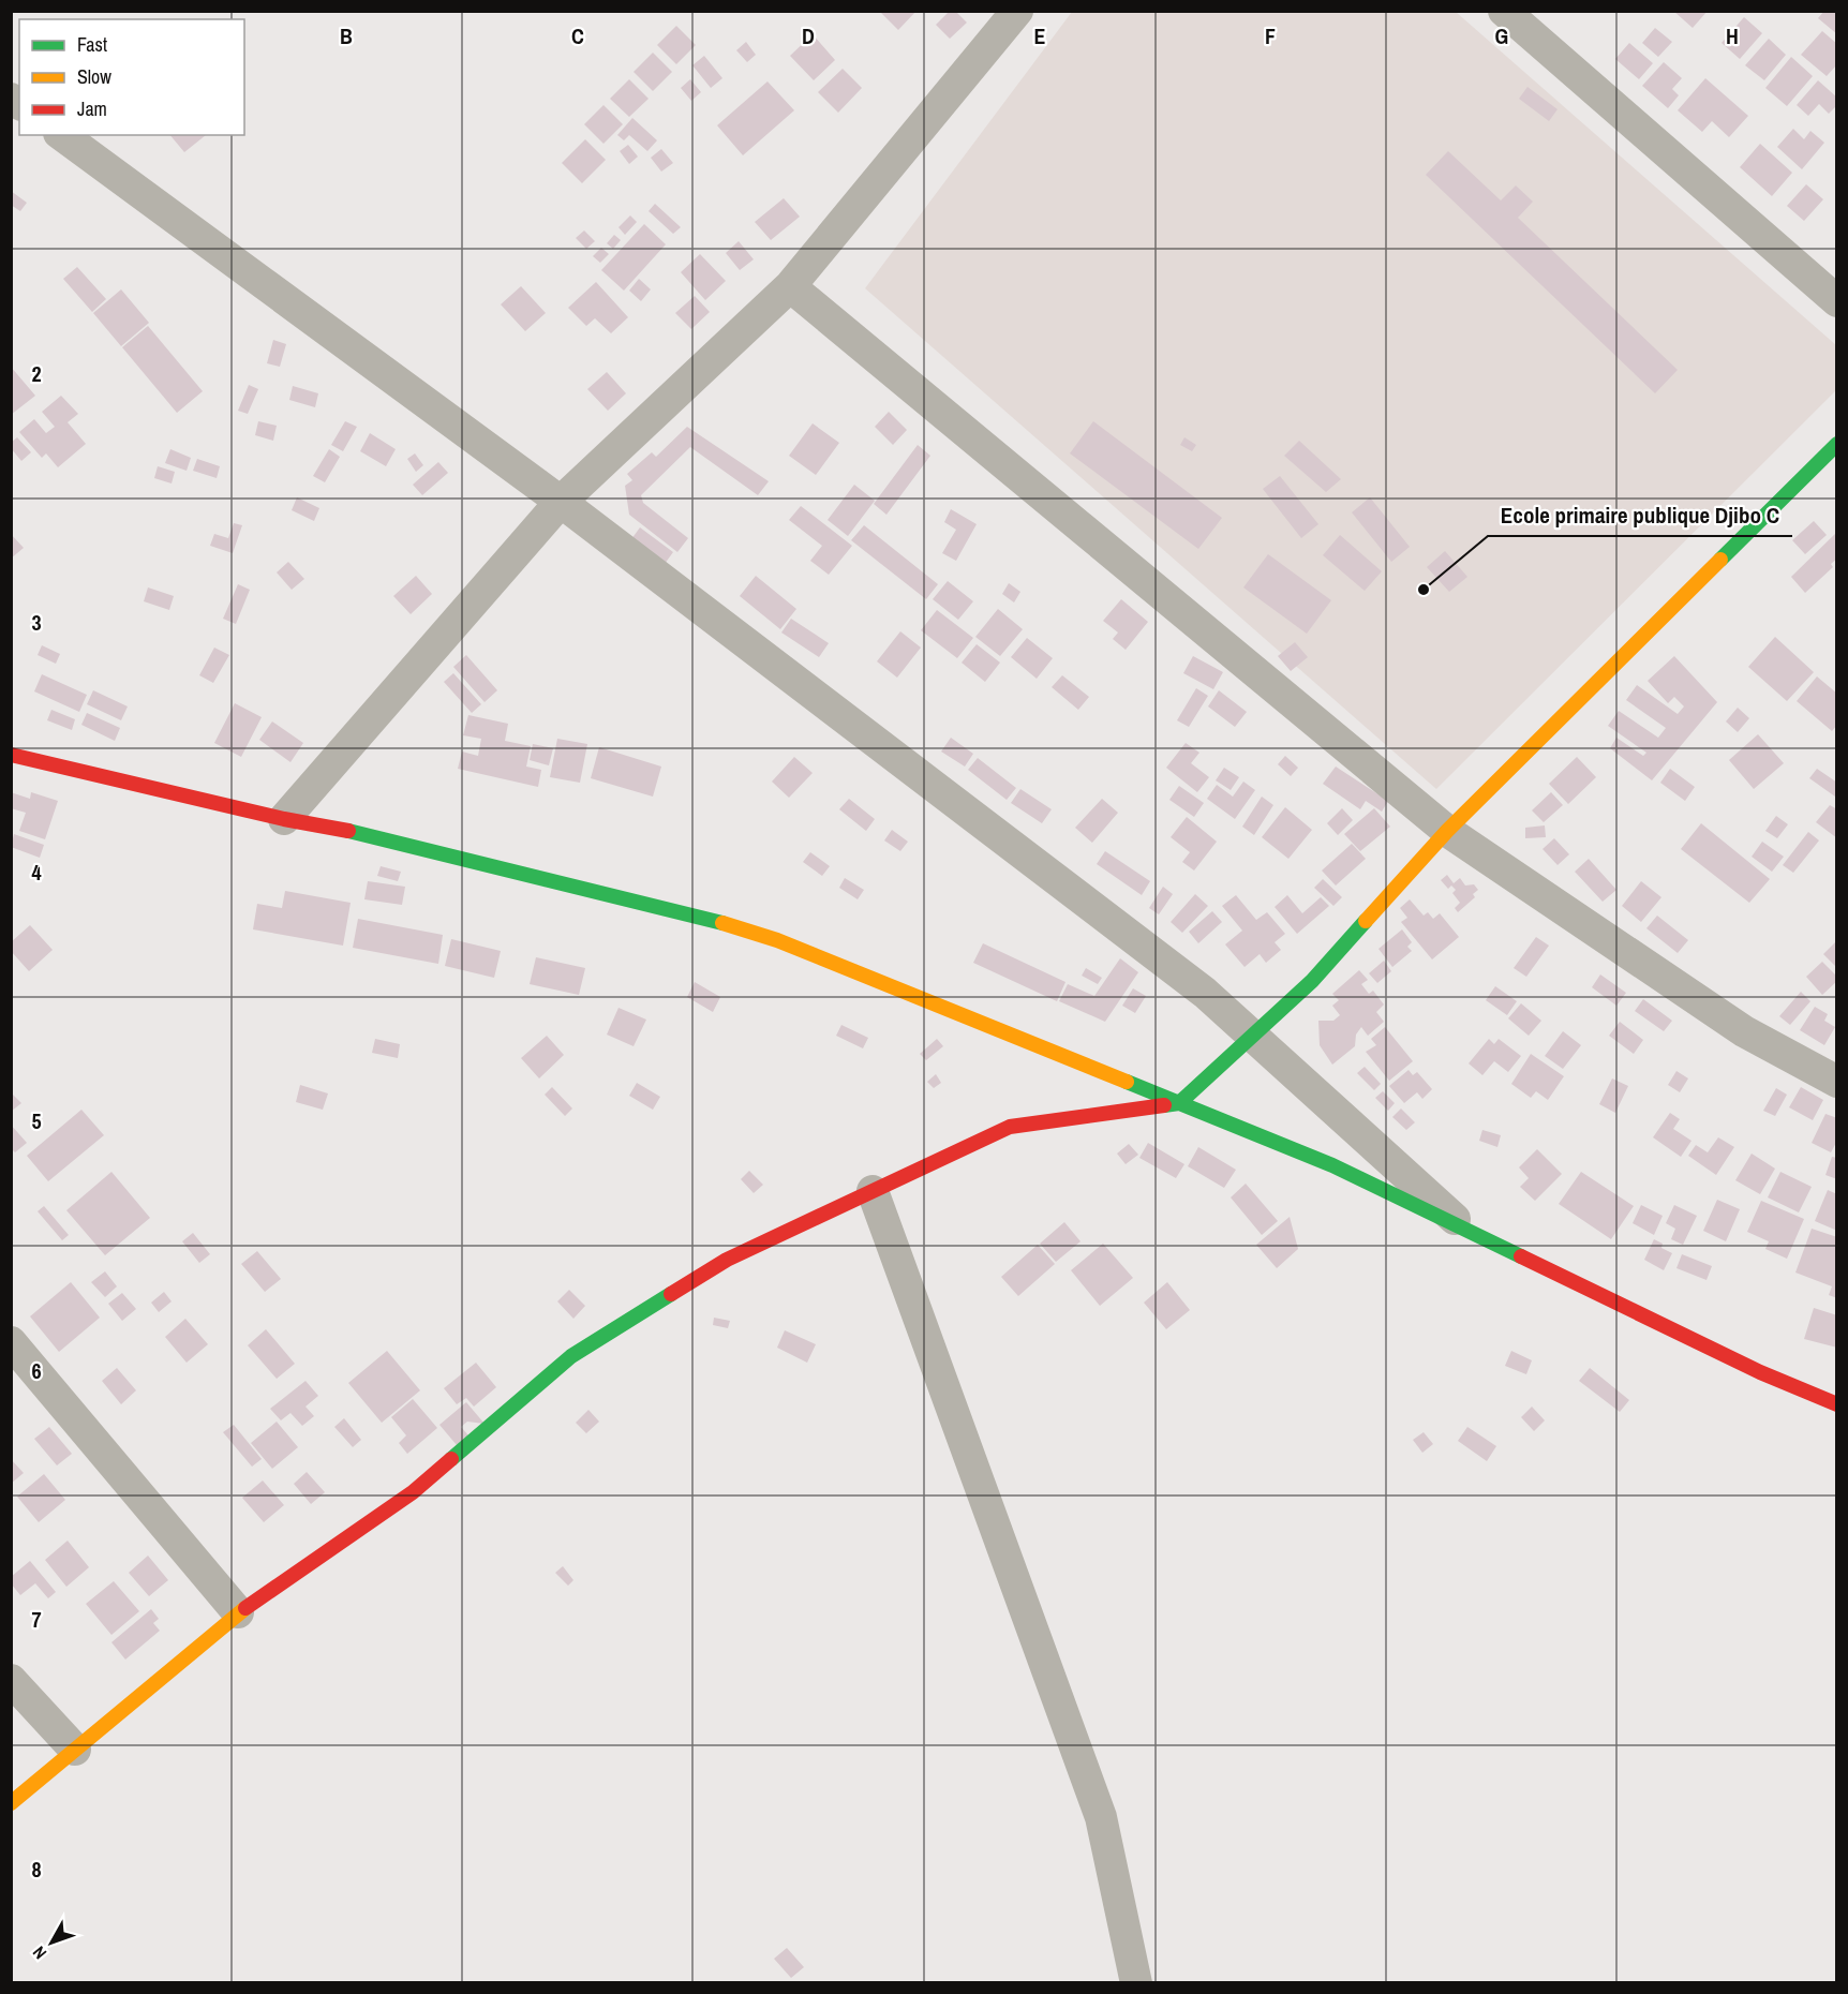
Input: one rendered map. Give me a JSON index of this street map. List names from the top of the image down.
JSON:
{
  "places": ["Ecole primaire publique Djibo C"],
  "legend": ["Fast", "Slow", "Jam"],
  "north": "bottom left",
  "grid": {
    "columns": [
      "B",
      "C",
      "D",
      "E",
      "F",
      "G",
      "H"
    ],
    "rows": [
      "2",
      "3",
      "4",
      "5",
      "6",
      "7",
      "8"
    ]
  }
}
